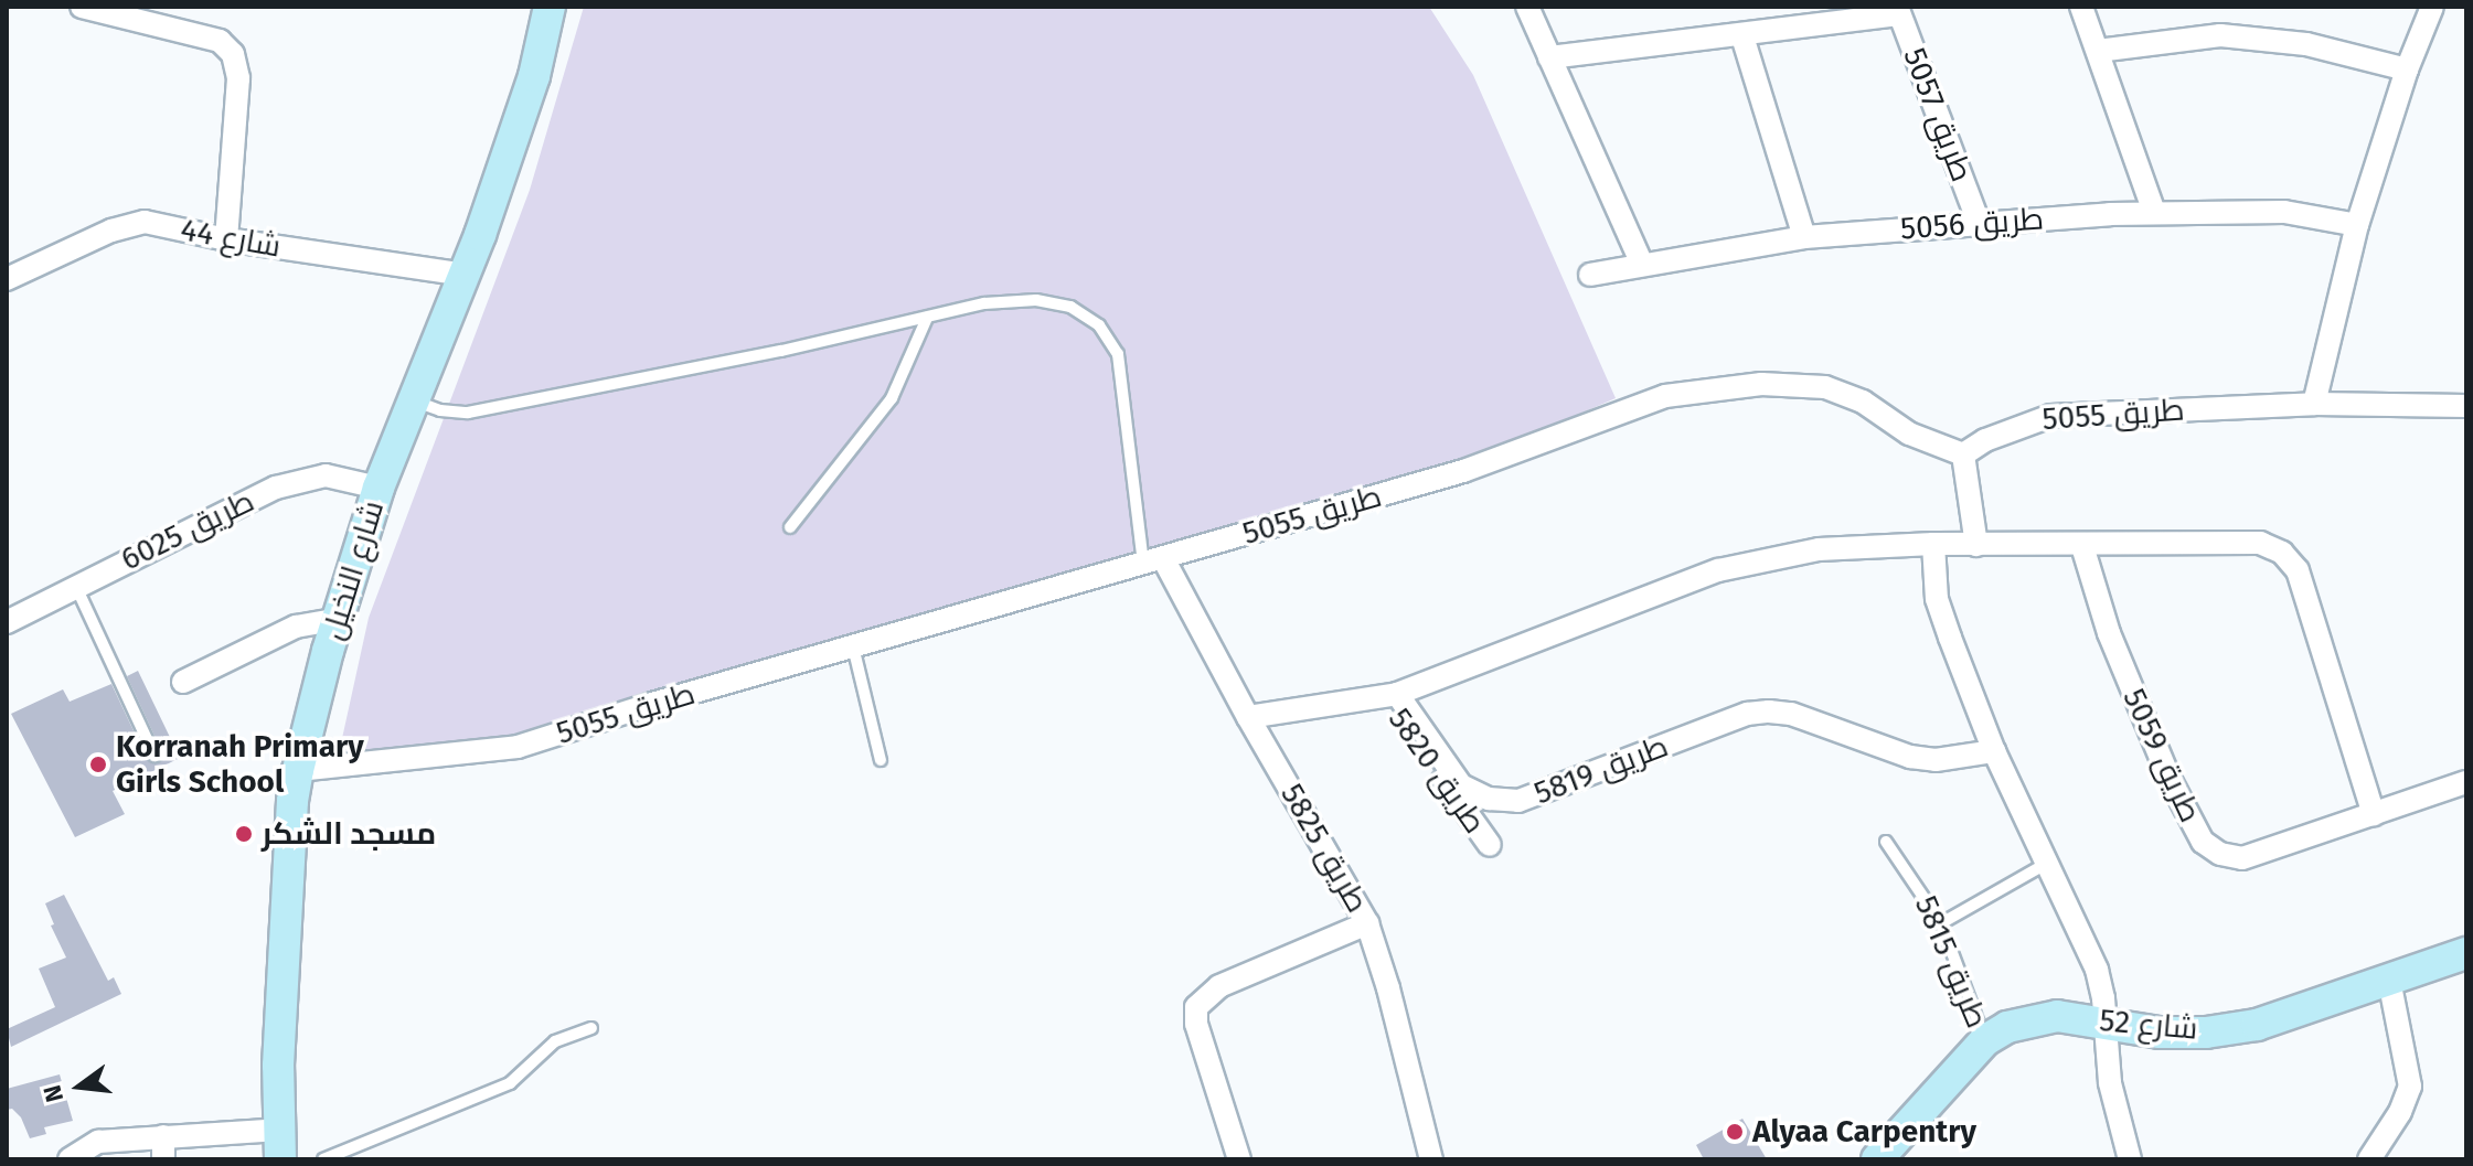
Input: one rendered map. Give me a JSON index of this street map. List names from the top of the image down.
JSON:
{
  "streets": {
    "street": [
      "طريق 5057",
      "طريق 5056",
      "شارع 44",
      "طريق 5055",
      "طريق 6025",
      "شارع النخيل",
      "طريق 5059",
      "طريق 5819",
      "طريق 5820",
      "طريق 5825",
      "شارع 52"
    ],
    "lane": ["طريق 5815"]
  },
  "crossings": [
    ["طريق 5057", "طريق 5056"],
    ["شارع 44", "شارع النخيل"],
    ["طريق 5055", "شارع النخيل"],
    ["طريق 5055", "طريق 5825"],
    ["طريق 6025", "شارع النخيل"],
    ["طريق 5819", "طريق 5820"],
    ["طريق 5815", "شارع 52"]
  ],
  "places": ["Korranah Primary Girls School", "مسجد الشكر", "Alyaa Carpentry"],
  "north": "left"
}
